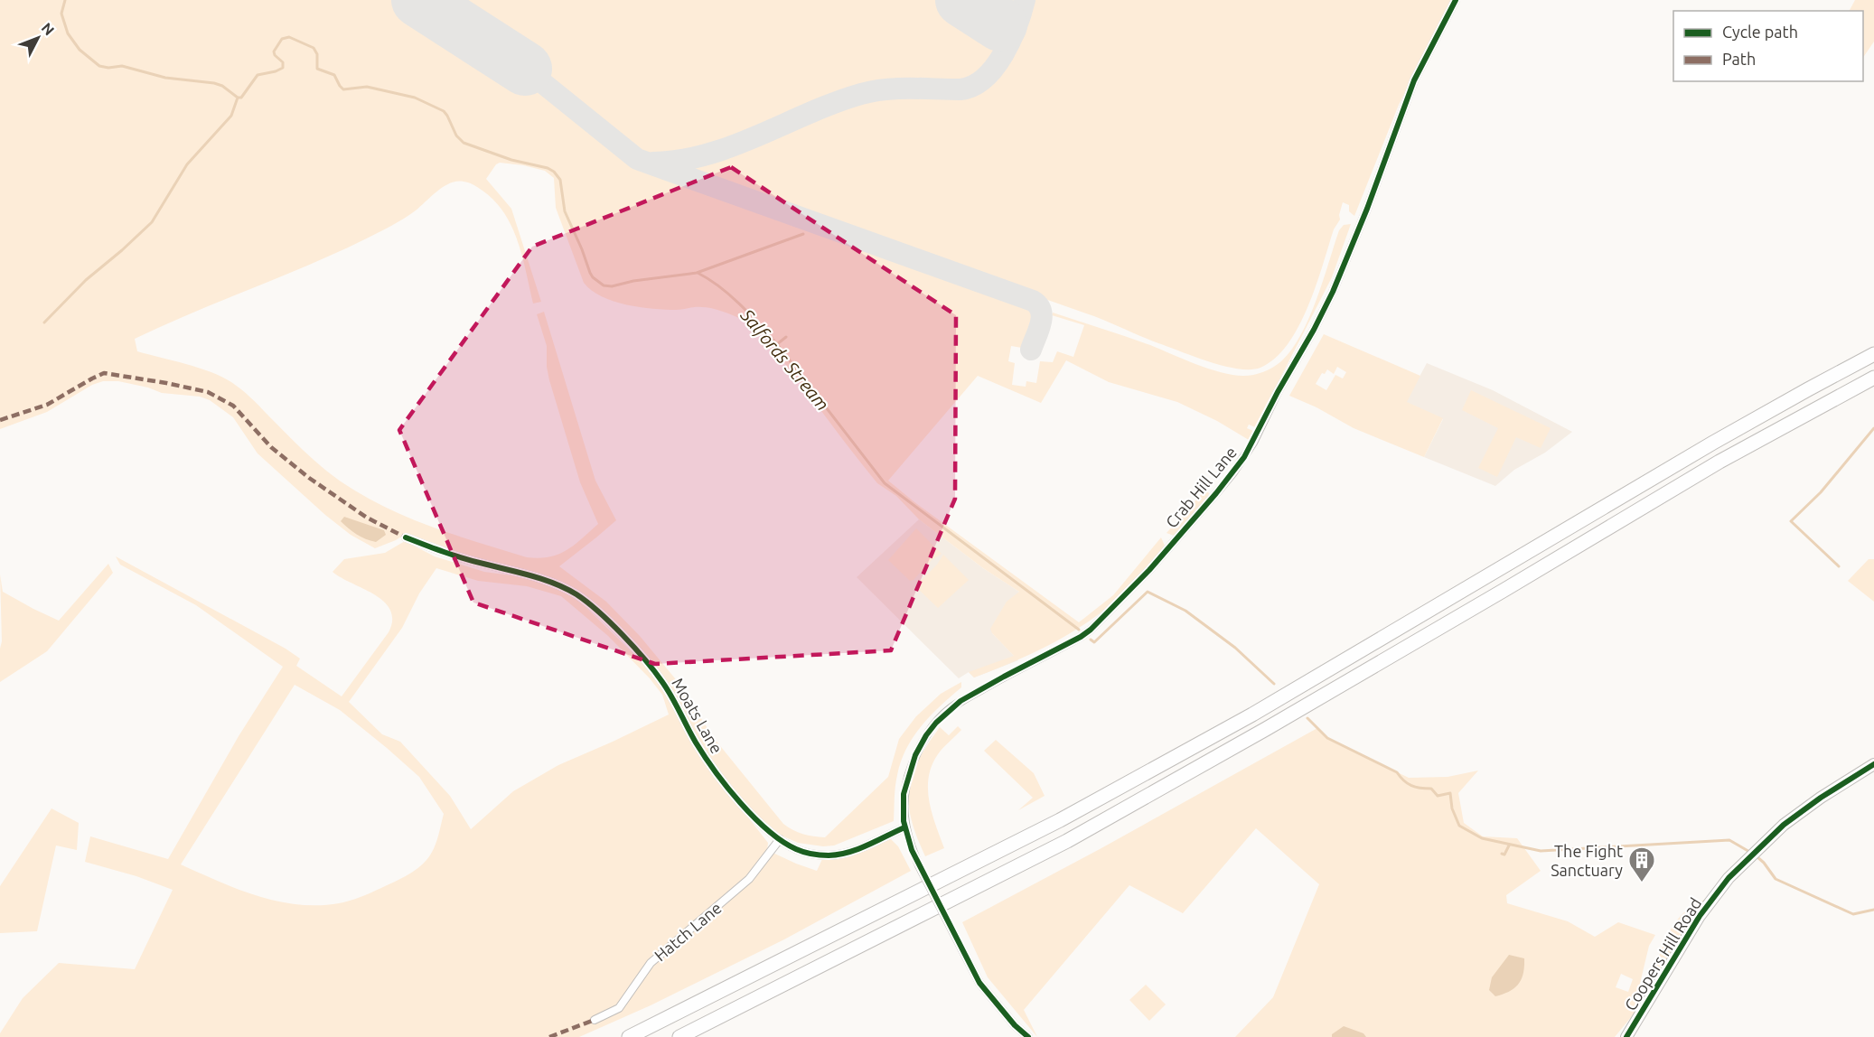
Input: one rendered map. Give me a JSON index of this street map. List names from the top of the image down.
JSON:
{
  "streets": {
    "street": [
      "Crab Hill Lane",
      "Moats Lane",
      "Hatch Lane",
      "Coopers Hill Road"
    ]
  },
  "crossings": [
    ["Crab Hill Lane", "Moats Lane"],
    ["Moats Lane", "Hatch Lane"]
  ],
  "water": ["Salfords Stream"],
  "places": {
    "building": ["The Fight Sanctuary"]
  },
  "legend": ["Cycle path", "Path"],
  "north": "top right"
}
